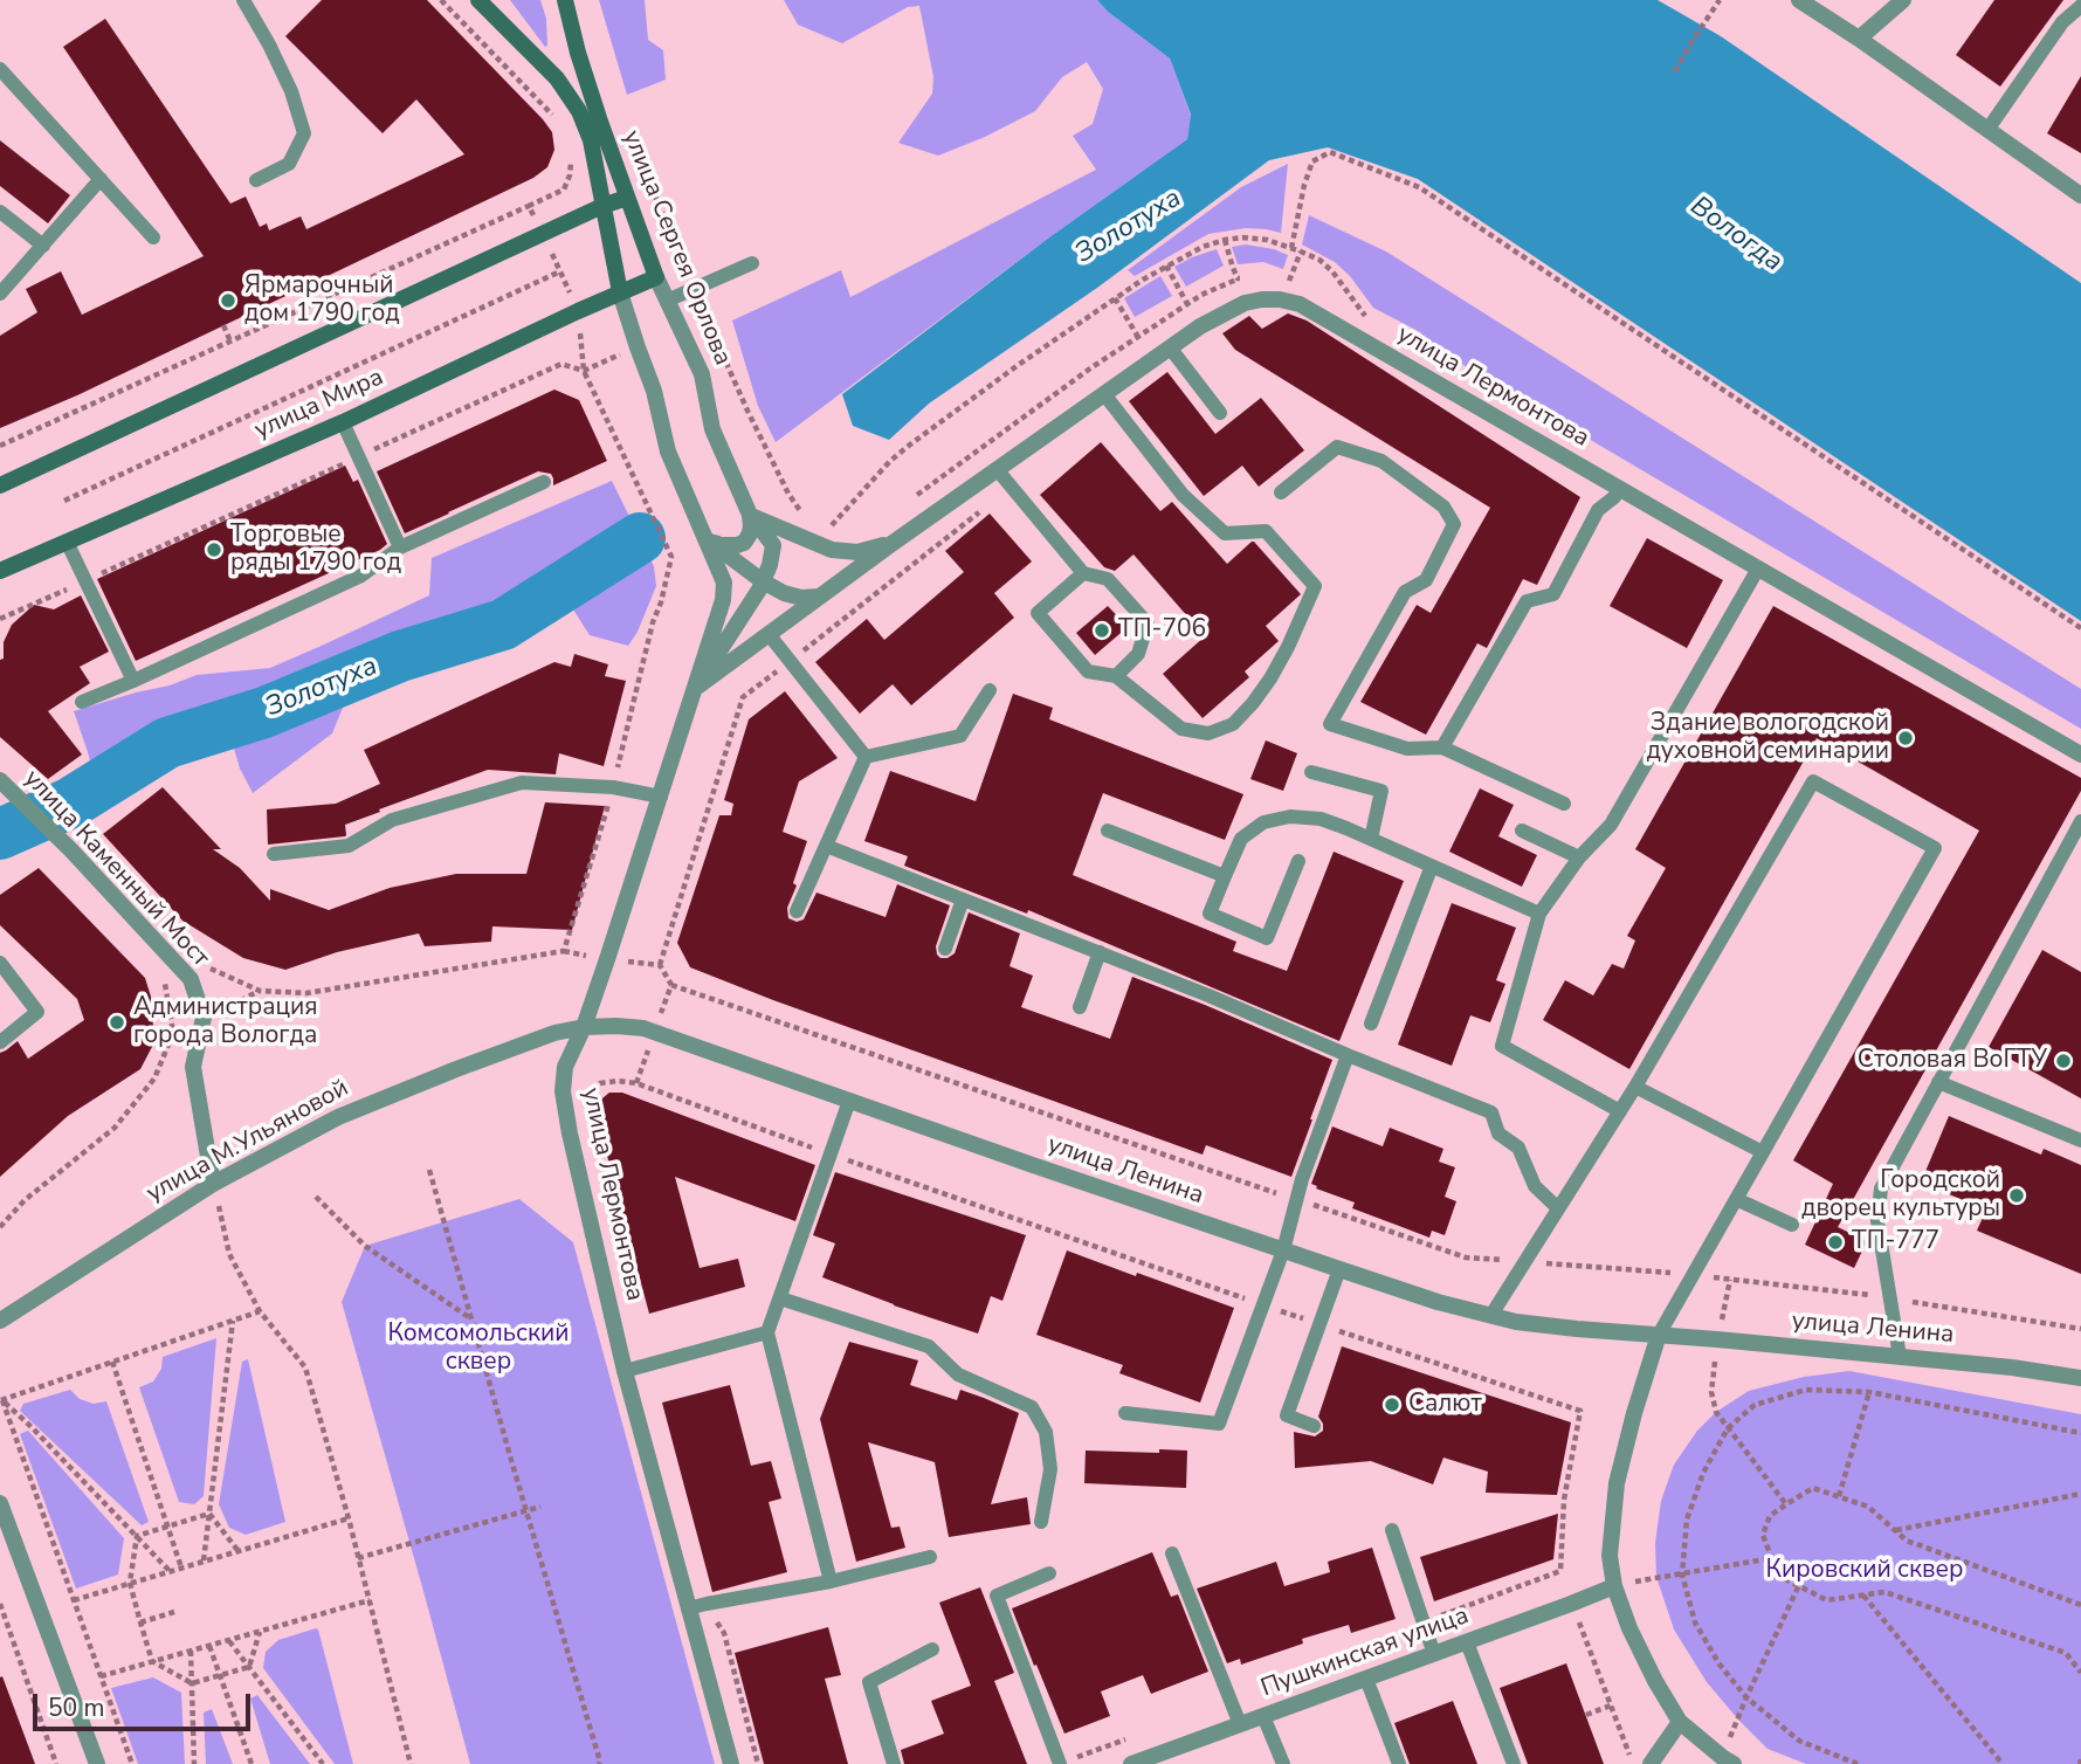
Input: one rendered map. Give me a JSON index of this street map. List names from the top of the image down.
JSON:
{
  "streets": {
    "main road": ["улица Сергея Орлова", "улица Мира"],
    "street": [
      "улица Лермонтова",
      "улица Каменный Мост",
      "улица М.Ульяновой",
      "улица Ленина",
      "Пушкинская улица"
    ]
  },
  "crossings": [
    ["улица Сергея Орлова", "улица Лермонтова"],
    ["улица Сергея Орлова", "улица Мира"],
    ["улица Лермонтова", "улица М.Ульяновой"],
    ["улица Лермонтова", "улица Ленина"],
    ["улица Каменный Мост", "улица М.Ульяновой"],
    ["улица М.Ульяновой", "улица Ленина"]
  ],
  "water": ["Золотуха", "Вологда"],
  "parks": ["Комсомольский сквер", "Кировский сквер"],
  "places": [
    "Ярмарочный дом 1790 год",
    "Торговые ряды 1790 год",
    "ТП-706",
    "Здание вологодской духовной семинарии",
    "Администрация города Вологда",
    "Столовая ВоГТУ",
    "Городской дворец культуры",
    "ТП-777",
    "Салют"
  ],
  "scale_bar": "50 m"
}
